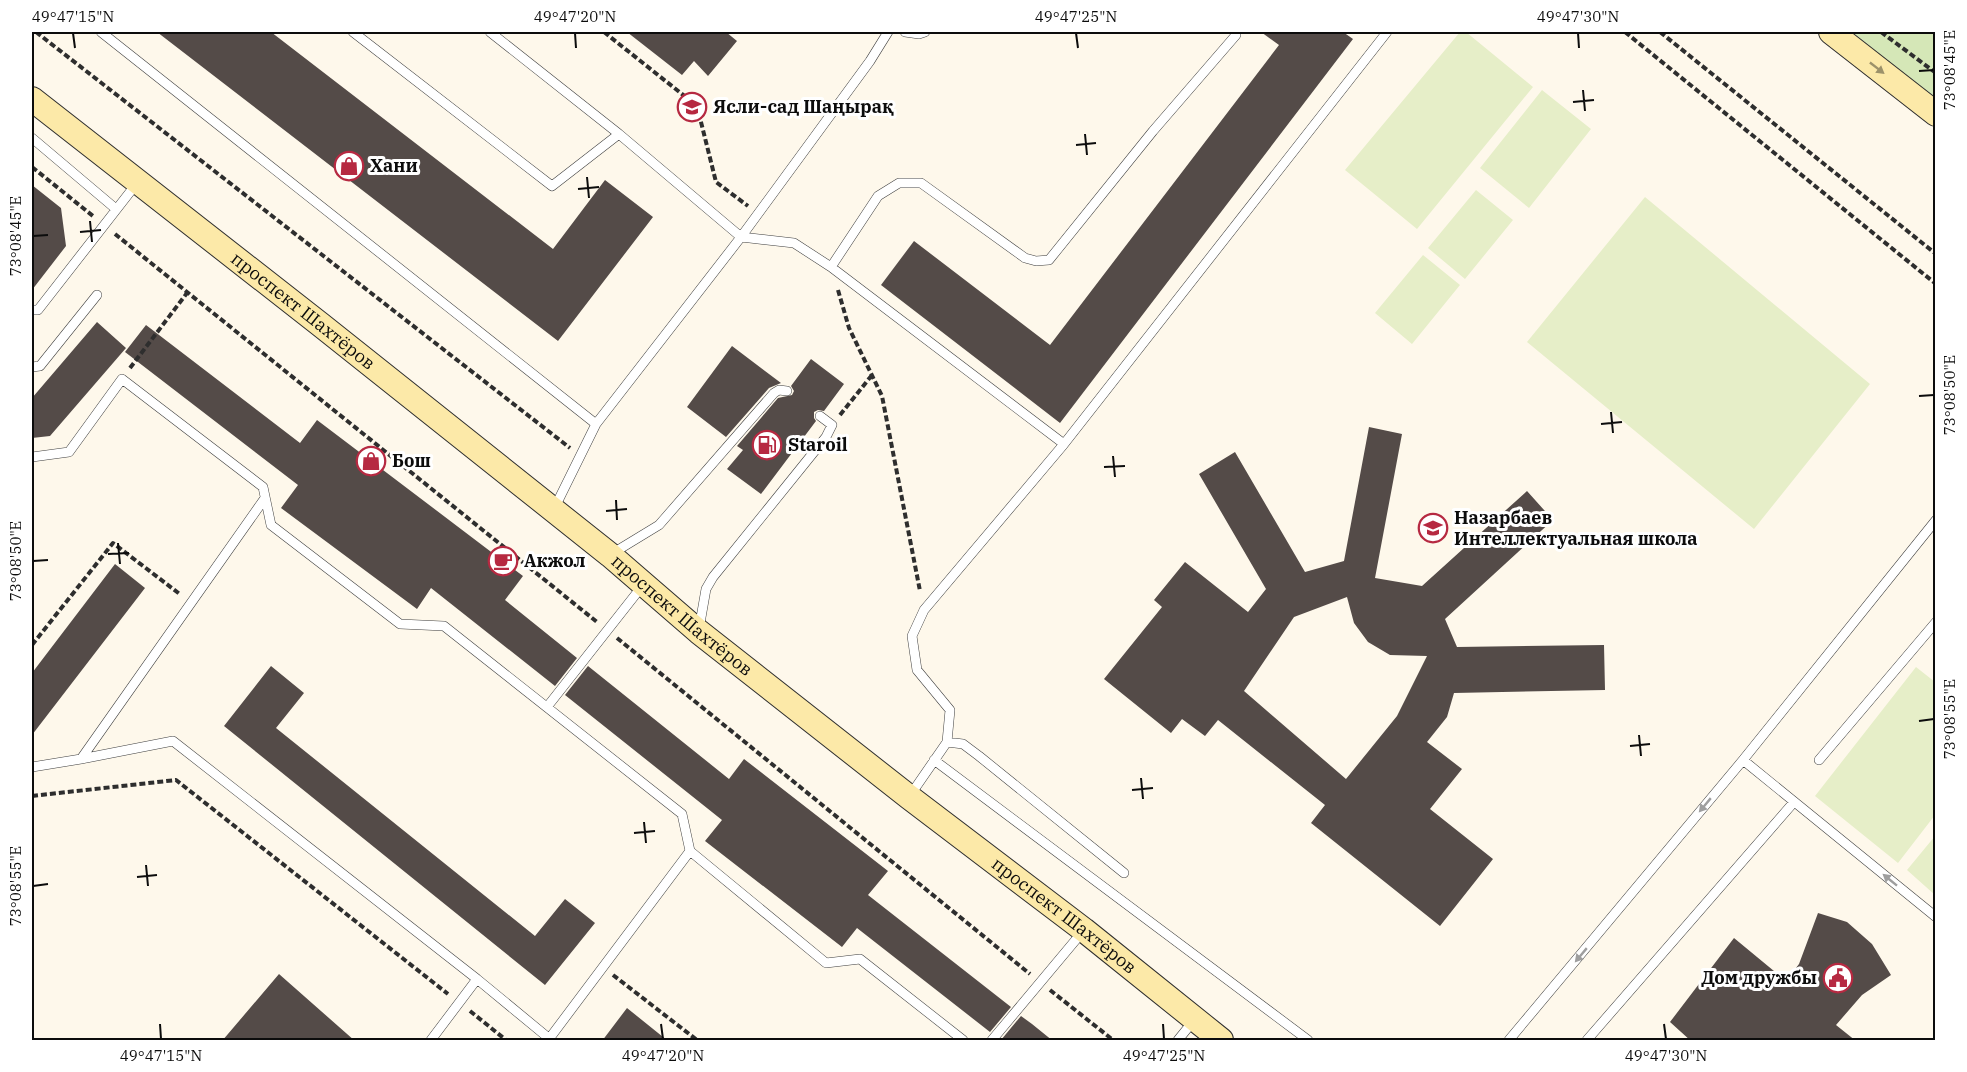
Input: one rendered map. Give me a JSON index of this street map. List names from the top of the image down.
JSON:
{
  "streets": {
    "street": ["проспект Шахтёров"]
  },
  "places": {
    "school or university": ["Ясли-сад Шаңырақ", "Назарбаев Интеллектуальная школа"],
    "shop": ["Хани", "Бош"],
    "fuel station": ["Staroil"],
    "cafe": ["Акжол"],
    "public building": ["Дом дружбы"]
  },
  "coordinates": [
    "49°47'15\"N",
    "49°47'20\"N",
    "49°47'25\"N",
    "49°47'30\"N",
    "73°08'45\"E",
    "73°08'50\"E",
    "73°08'55\"E"
  ]
}
